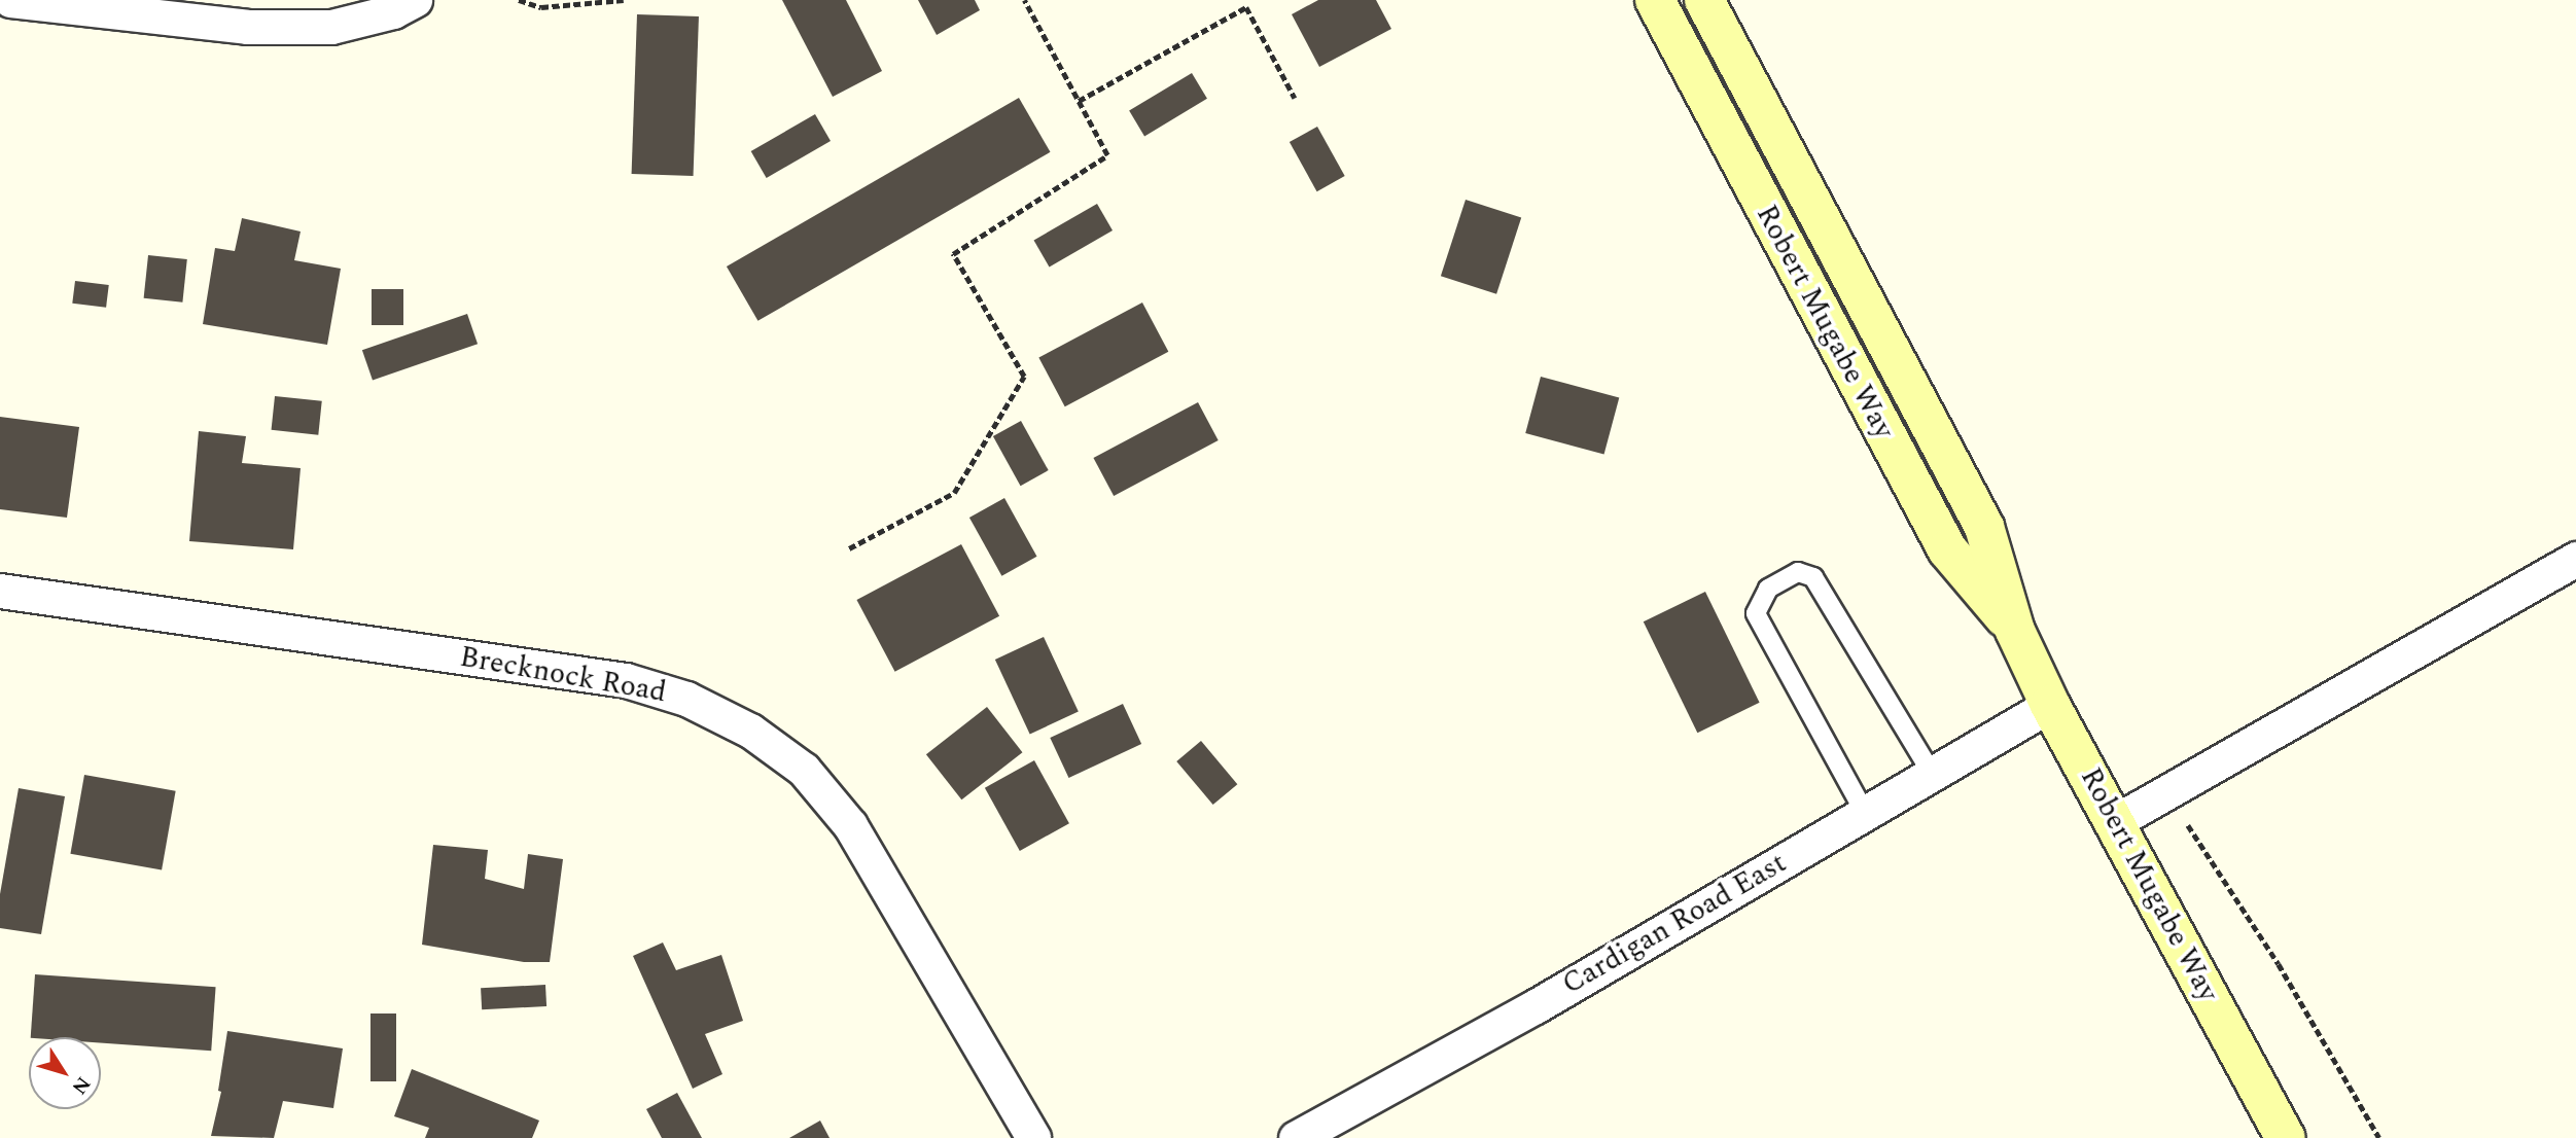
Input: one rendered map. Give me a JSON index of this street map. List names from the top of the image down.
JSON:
{
  "streets": {
    "main road": ["Robert Mugabe Way"],
    "street": ["Brecknock Road", "Cardigan Road East"]
  },
  "crossings": [
    ["Robert Mugabe Way", "Cardigan Road East"]
  ],
  "north": "bottom right"
}
